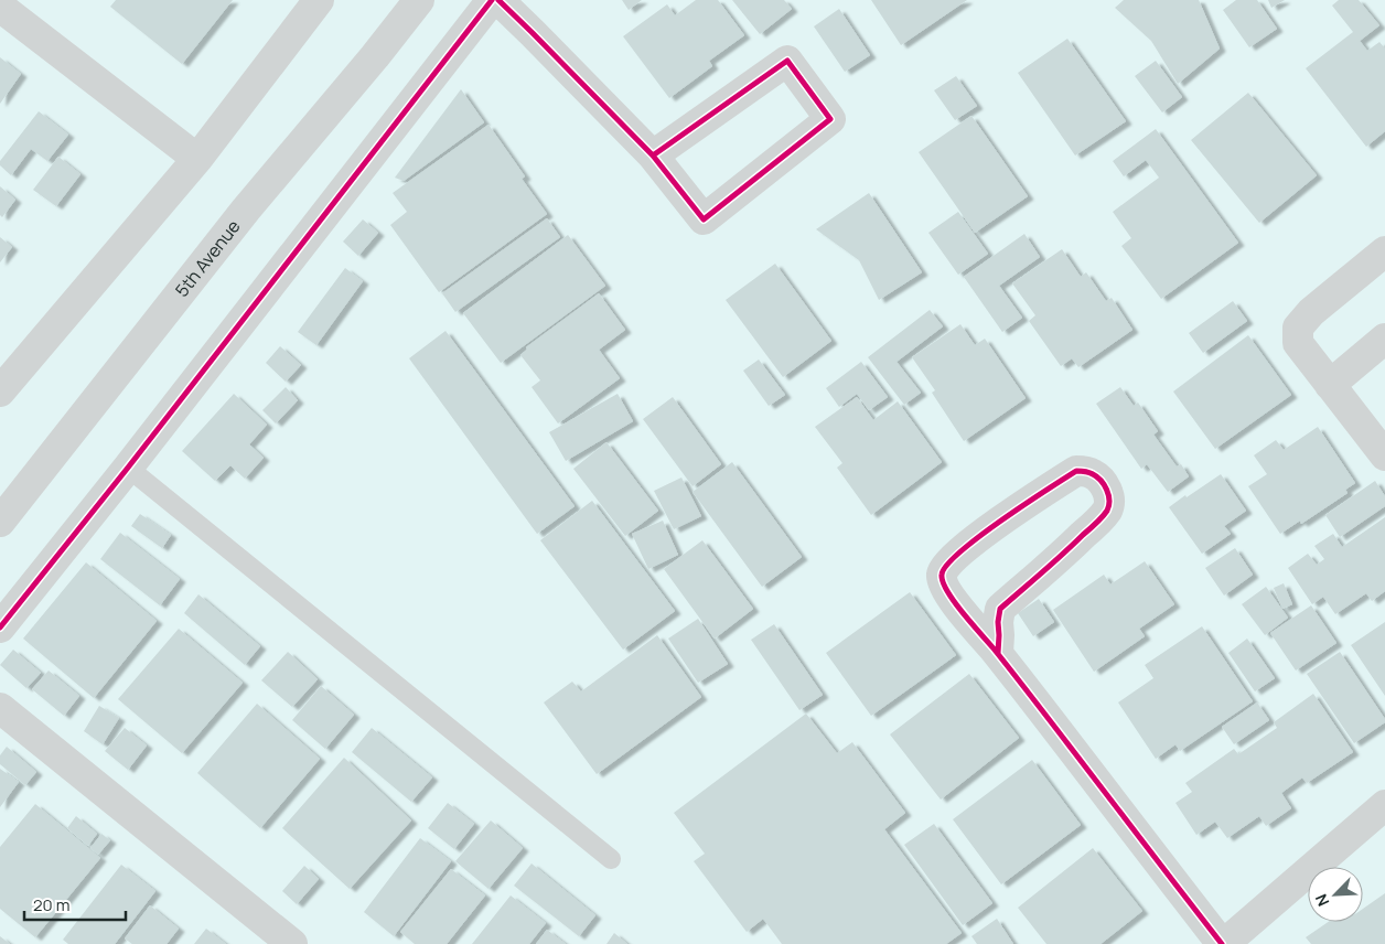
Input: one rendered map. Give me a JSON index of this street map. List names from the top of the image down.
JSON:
{
  "streets": {
    "street": ["5th Avenue"]
  },
  "scale_bar": "20 m",
  "north": "bottom left"
}
